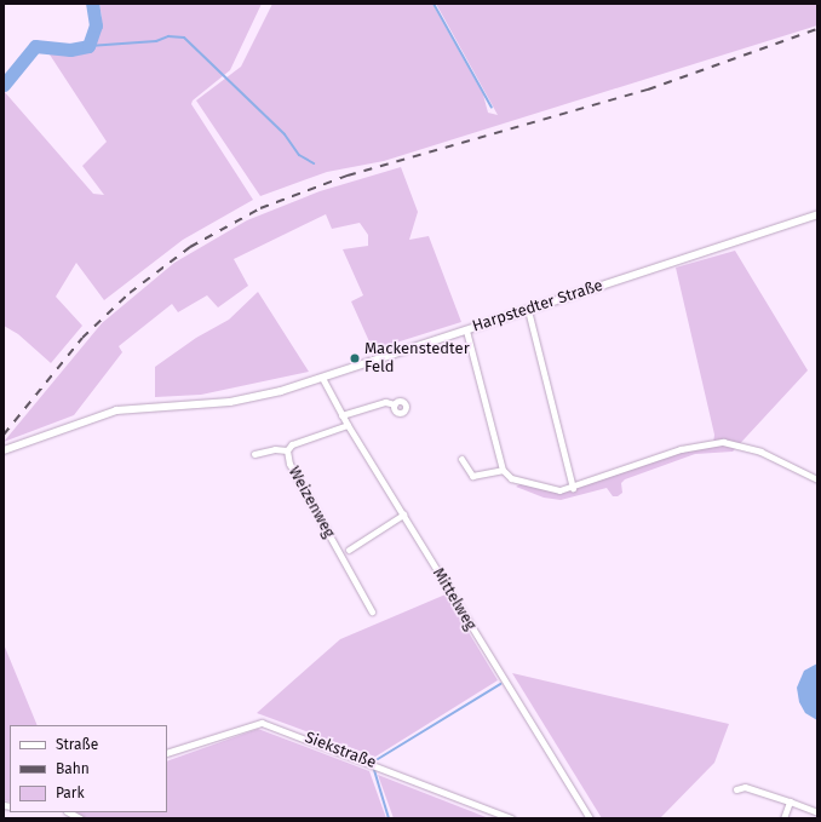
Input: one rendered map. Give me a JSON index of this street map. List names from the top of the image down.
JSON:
{
  "streets": {
    "street": [
      "Harpstedter Straße",
      "Weizenweg",
      "Mittelweg",
      "Siekstraße"
    ]
  },
  "crossings": [
    ["Harpstedter Straße", "Mittelweg"],
    ["Weizenweg", "Mittelweg"]
  ],
  "places": ["Mackenstedter Feld"],
  "legend": ["Straße", "Bahn", "Park"]
}
